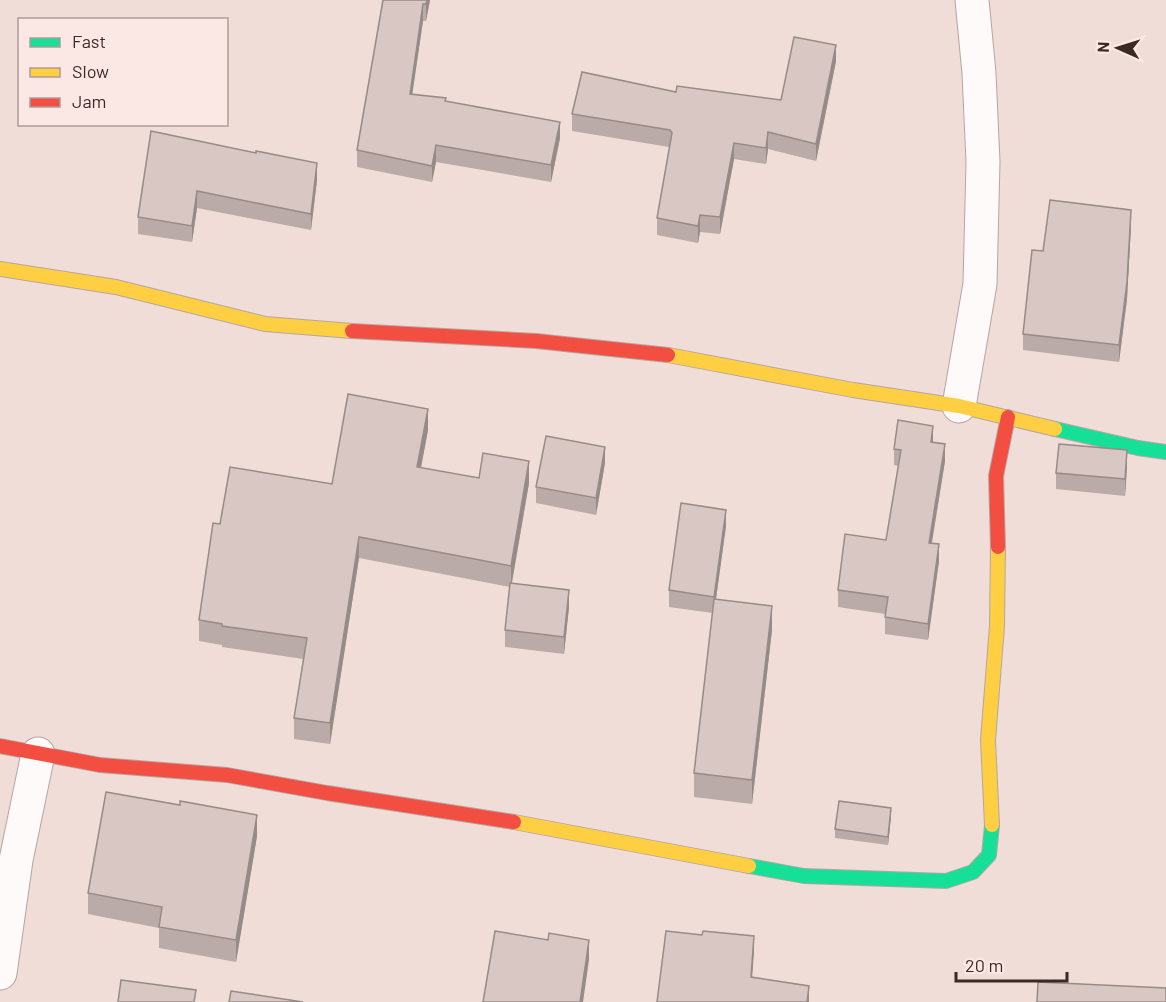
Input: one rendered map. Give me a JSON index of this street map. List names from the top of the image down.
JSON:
{
  "legend": ["Fast", "Slow", "Jam"],
  "scale_bar": "20 m",
  "north": "left"
}
